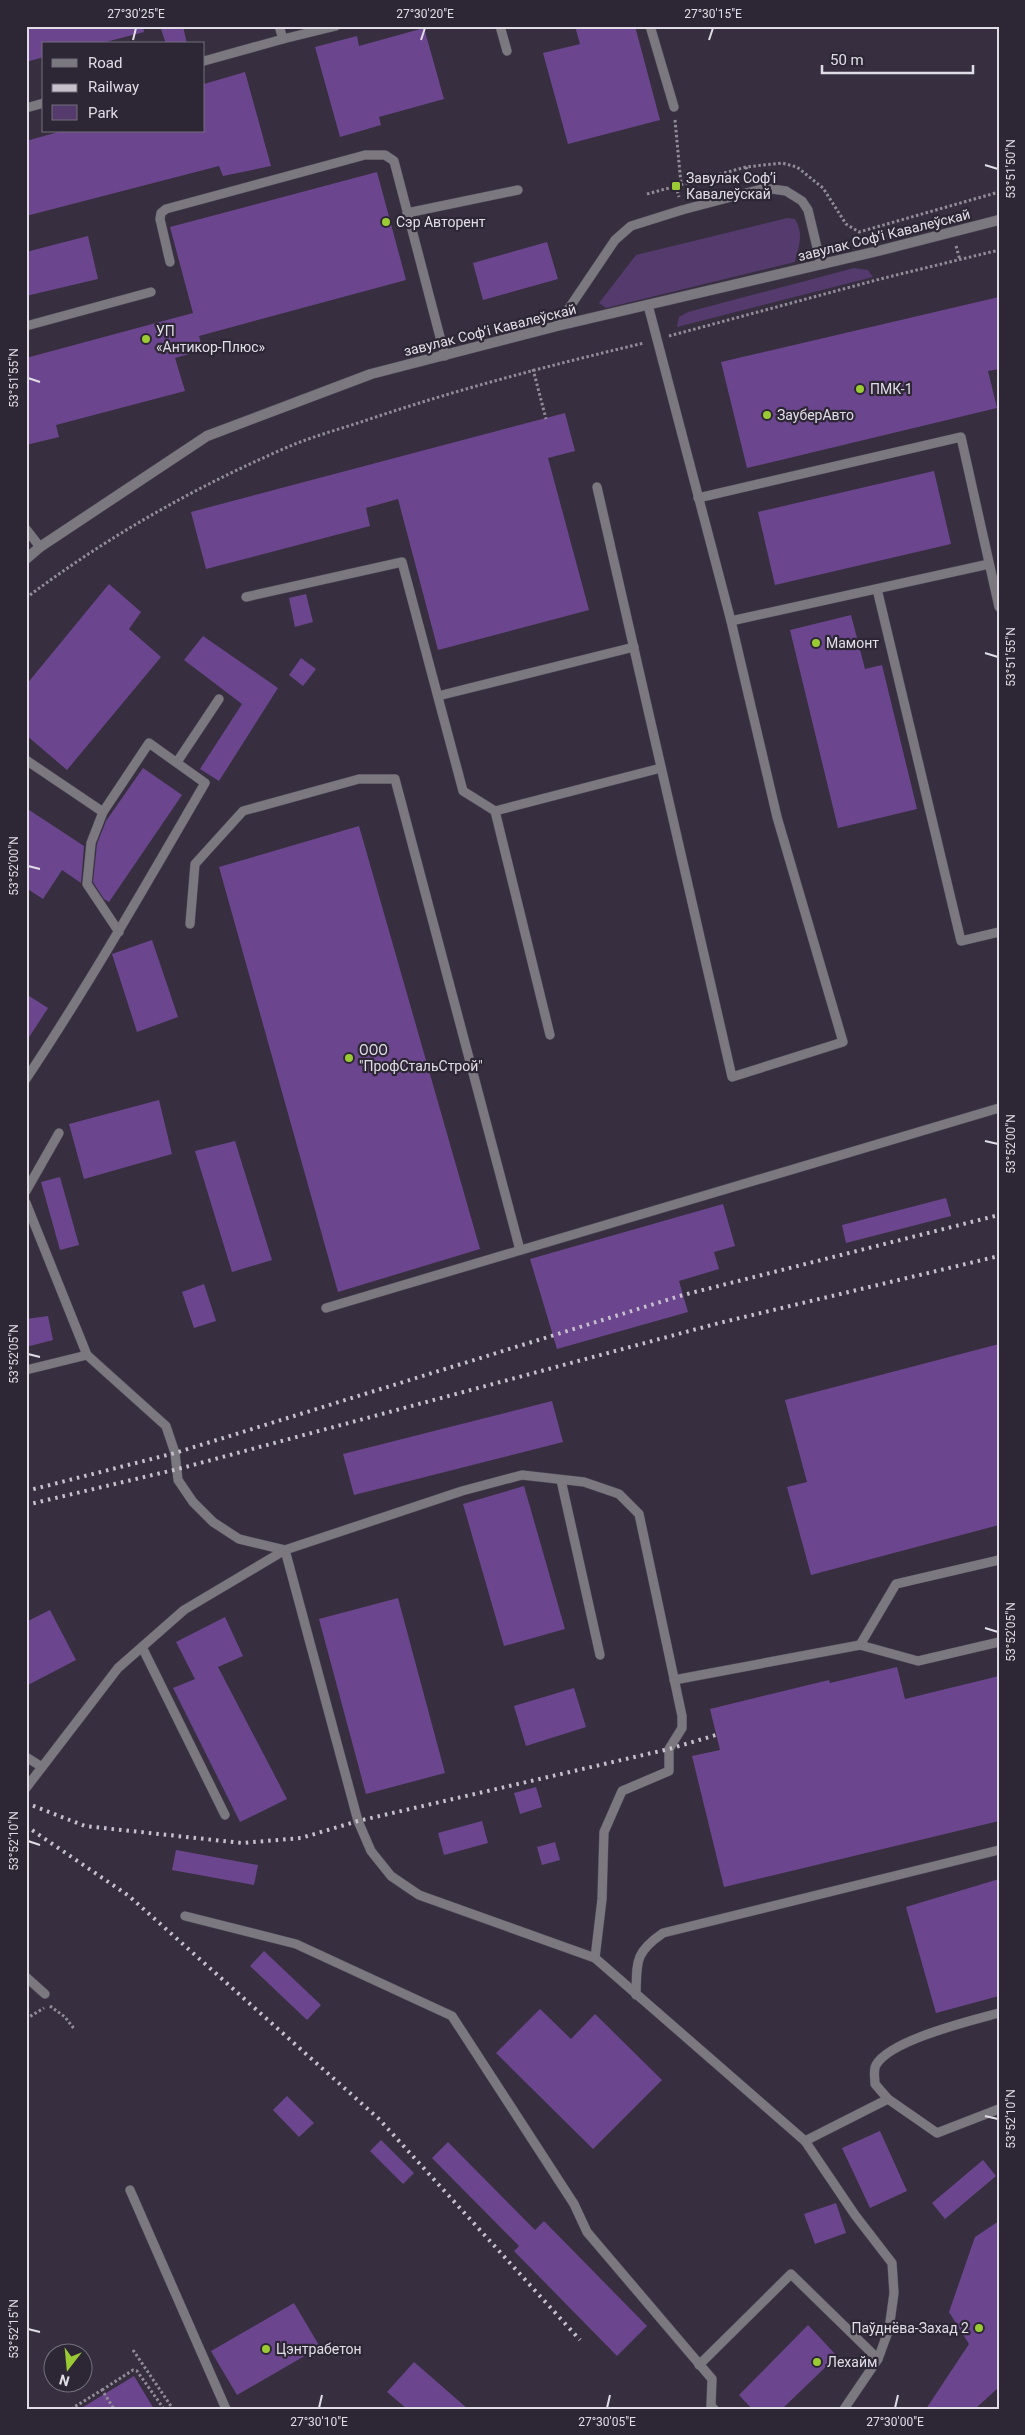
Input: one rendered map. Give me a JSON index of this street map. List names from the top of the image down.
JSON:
{
  "streets": {
    "street": ["завулак Софʼі Кавалеўскай"]
  },
  "places": {
    "transit": ["Завулак Софʼі Кавалеўскай"],
    "other": [
      "Сэр Авторент",
      "УП «Антикор-Плюс»",
      "ПМК-1",
      "ЗауберАвто",
      "Мамонт",
      "ООО \"ПрофСтальСтрой\"",
      "Паўднёва-Захад 2",
      "Цэнтрабетон",
      "Лехайм"
    ]
  },
  "legend": ["Road", "Railway", "Park"],
  "scale_bar": "50 m",
  "north": "bottom",
  "coordinates": [
    "27°30'25\"E",
    "27°30'20\"E",
    "27°30'15\"E",
    "53°51'50\"N",
    "53°51'55\"N",
    "53°52'00\"N",
    "53°52'05\"N",
    "53°52'10\"N",
    "53°52'15\"N",
    "27°30'10\"E",
    "27°30'05\"E",
    "27°30'00\"E"
  ]
}
